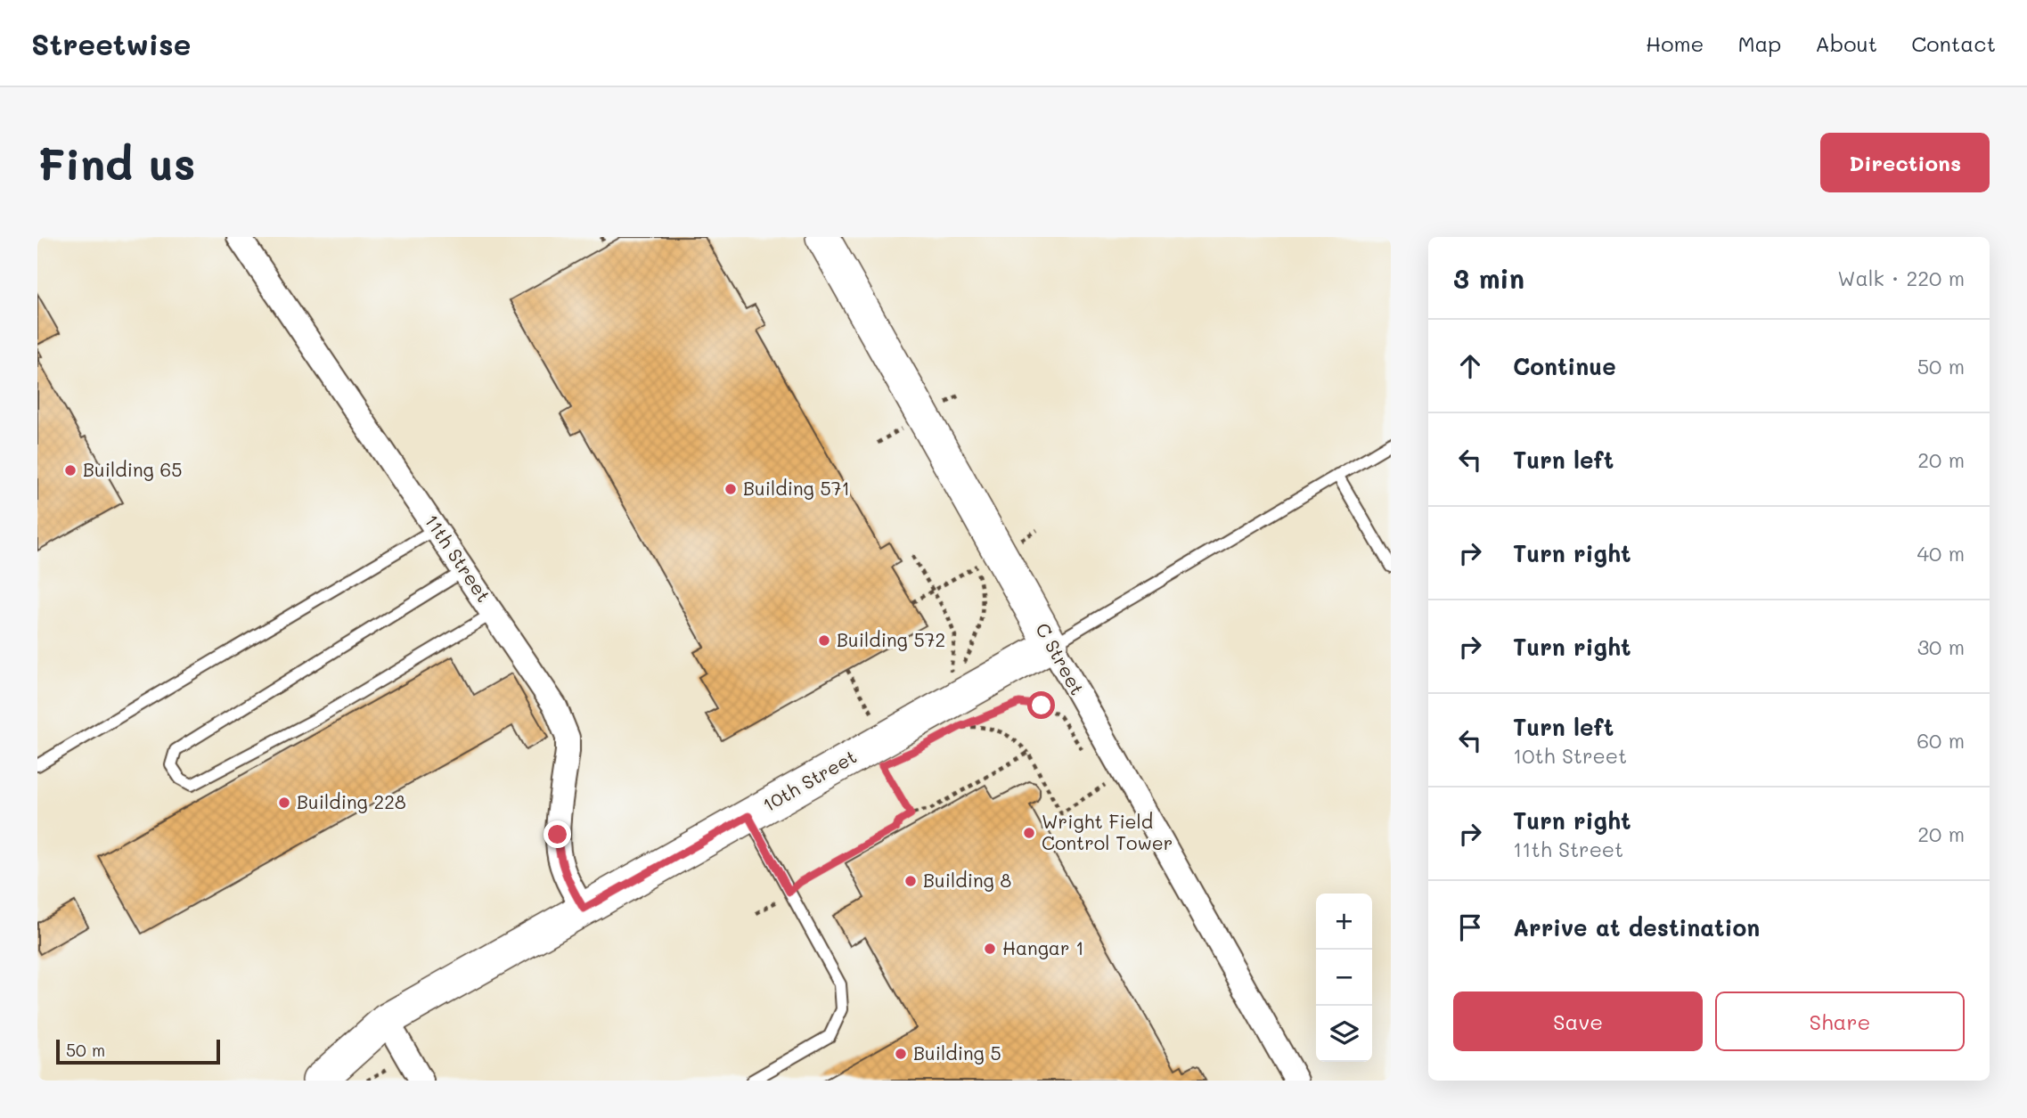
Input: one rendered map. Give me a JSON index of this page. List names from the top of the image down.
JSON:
{
  "streets": {
    "street": ["11th Street", "C Street", "10th Street"]
  },
  "crossings": [
    ["11th Street", "10th Street"],
    ["C Street", "10th Street"]
  ],
  "places": [
    "Building 65",
    "Building 571",
    "Building 572",
    "Building 228",
    "Wright Field Control Tower",
    "Building 8",
    "Hangar 1",
    "Building 5"
  ],
  "scale_bar": "50 m",
  "page": {
    "header": "Streetwise",
    "nav": [
      "Home",
      "Map",
      "About",
      "Contact"
    ],
    "buttons": [
      "Directions",
      ["Save", "Share"]
    ],
    "title": "Find us",
    "heading": ["3 min", "Walk · 220 m"],
    "list": [
      ["Continue", "50 m"],
      ["Turn left", "20 m"],
      ["Turn right", "40 m"],
      ["Turn right", "30 m"],
      ["Turn left", "10th Street", "60 m"],
      ["Turn right", "11th Street", "20 m"],
      "Arrive at destination"
    ],
    "map_buttons": ["+", "−"],
    "scale": "50 m"
  }
}
